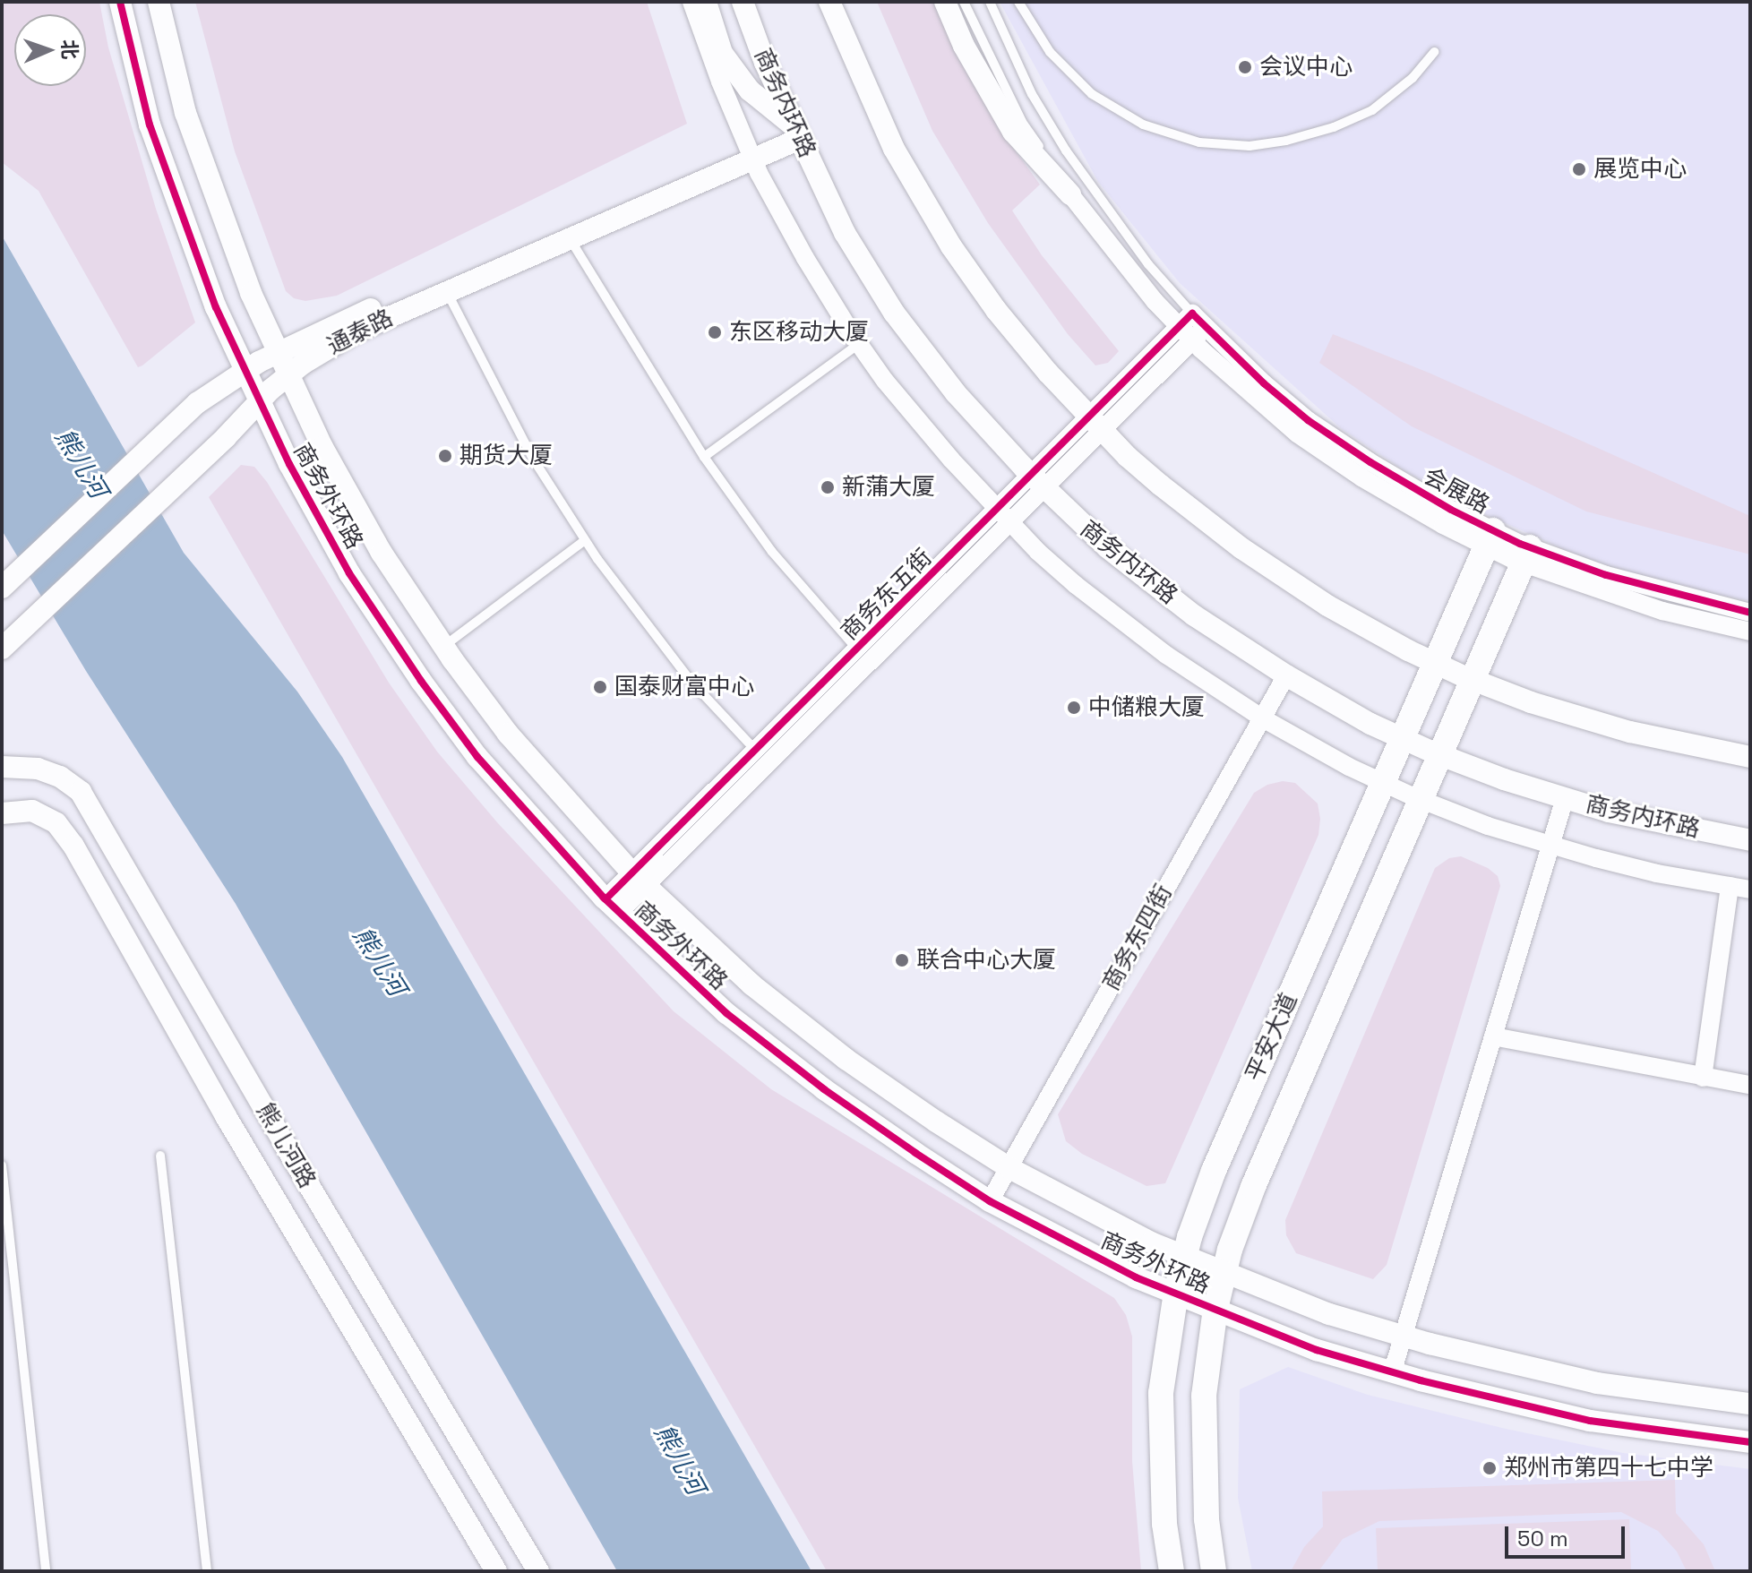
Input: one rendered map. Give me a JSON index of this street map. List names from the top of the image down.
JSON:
{
  "streets": {
    "main road": ["平安大道"],
    "street": [
      "商务内环路",
      "通泰路",
      "会展路",
      "商务外环路",
      "商务东五街",
      "商务东四街",
      "熊儿河路"
    ]
  },
  "crossings": [
    ["商务内环路", "通泰路"],
    ["商务内环路", "商务东五街"],
    ["商务内环路", "商务东四街"],
    ["商务内环路", "平安大道"],
    ["通泰路", "商务外环路"],
    ["会展路", "商务东五街"],
    ["会展路", "平安大道"],
    ["商务外环路", "商务东五街"],
    ["商务外环路", "商务东四街"],
    ["商务外环路", "平安大道"]
  ],
  "water": ["熊儿河"],
  "places": [
    "会议中心",
    "展览中心",
    "东区移动大厦",
    "期货大厦",
    "新蒲大厦",
    "国泰财富中心",
    "中储粮大厦",
    "联合中心大厦",
    "郑州市第四十七中学"
  ],
  "scale_bar": "50 m",
  "north": "right"
}
